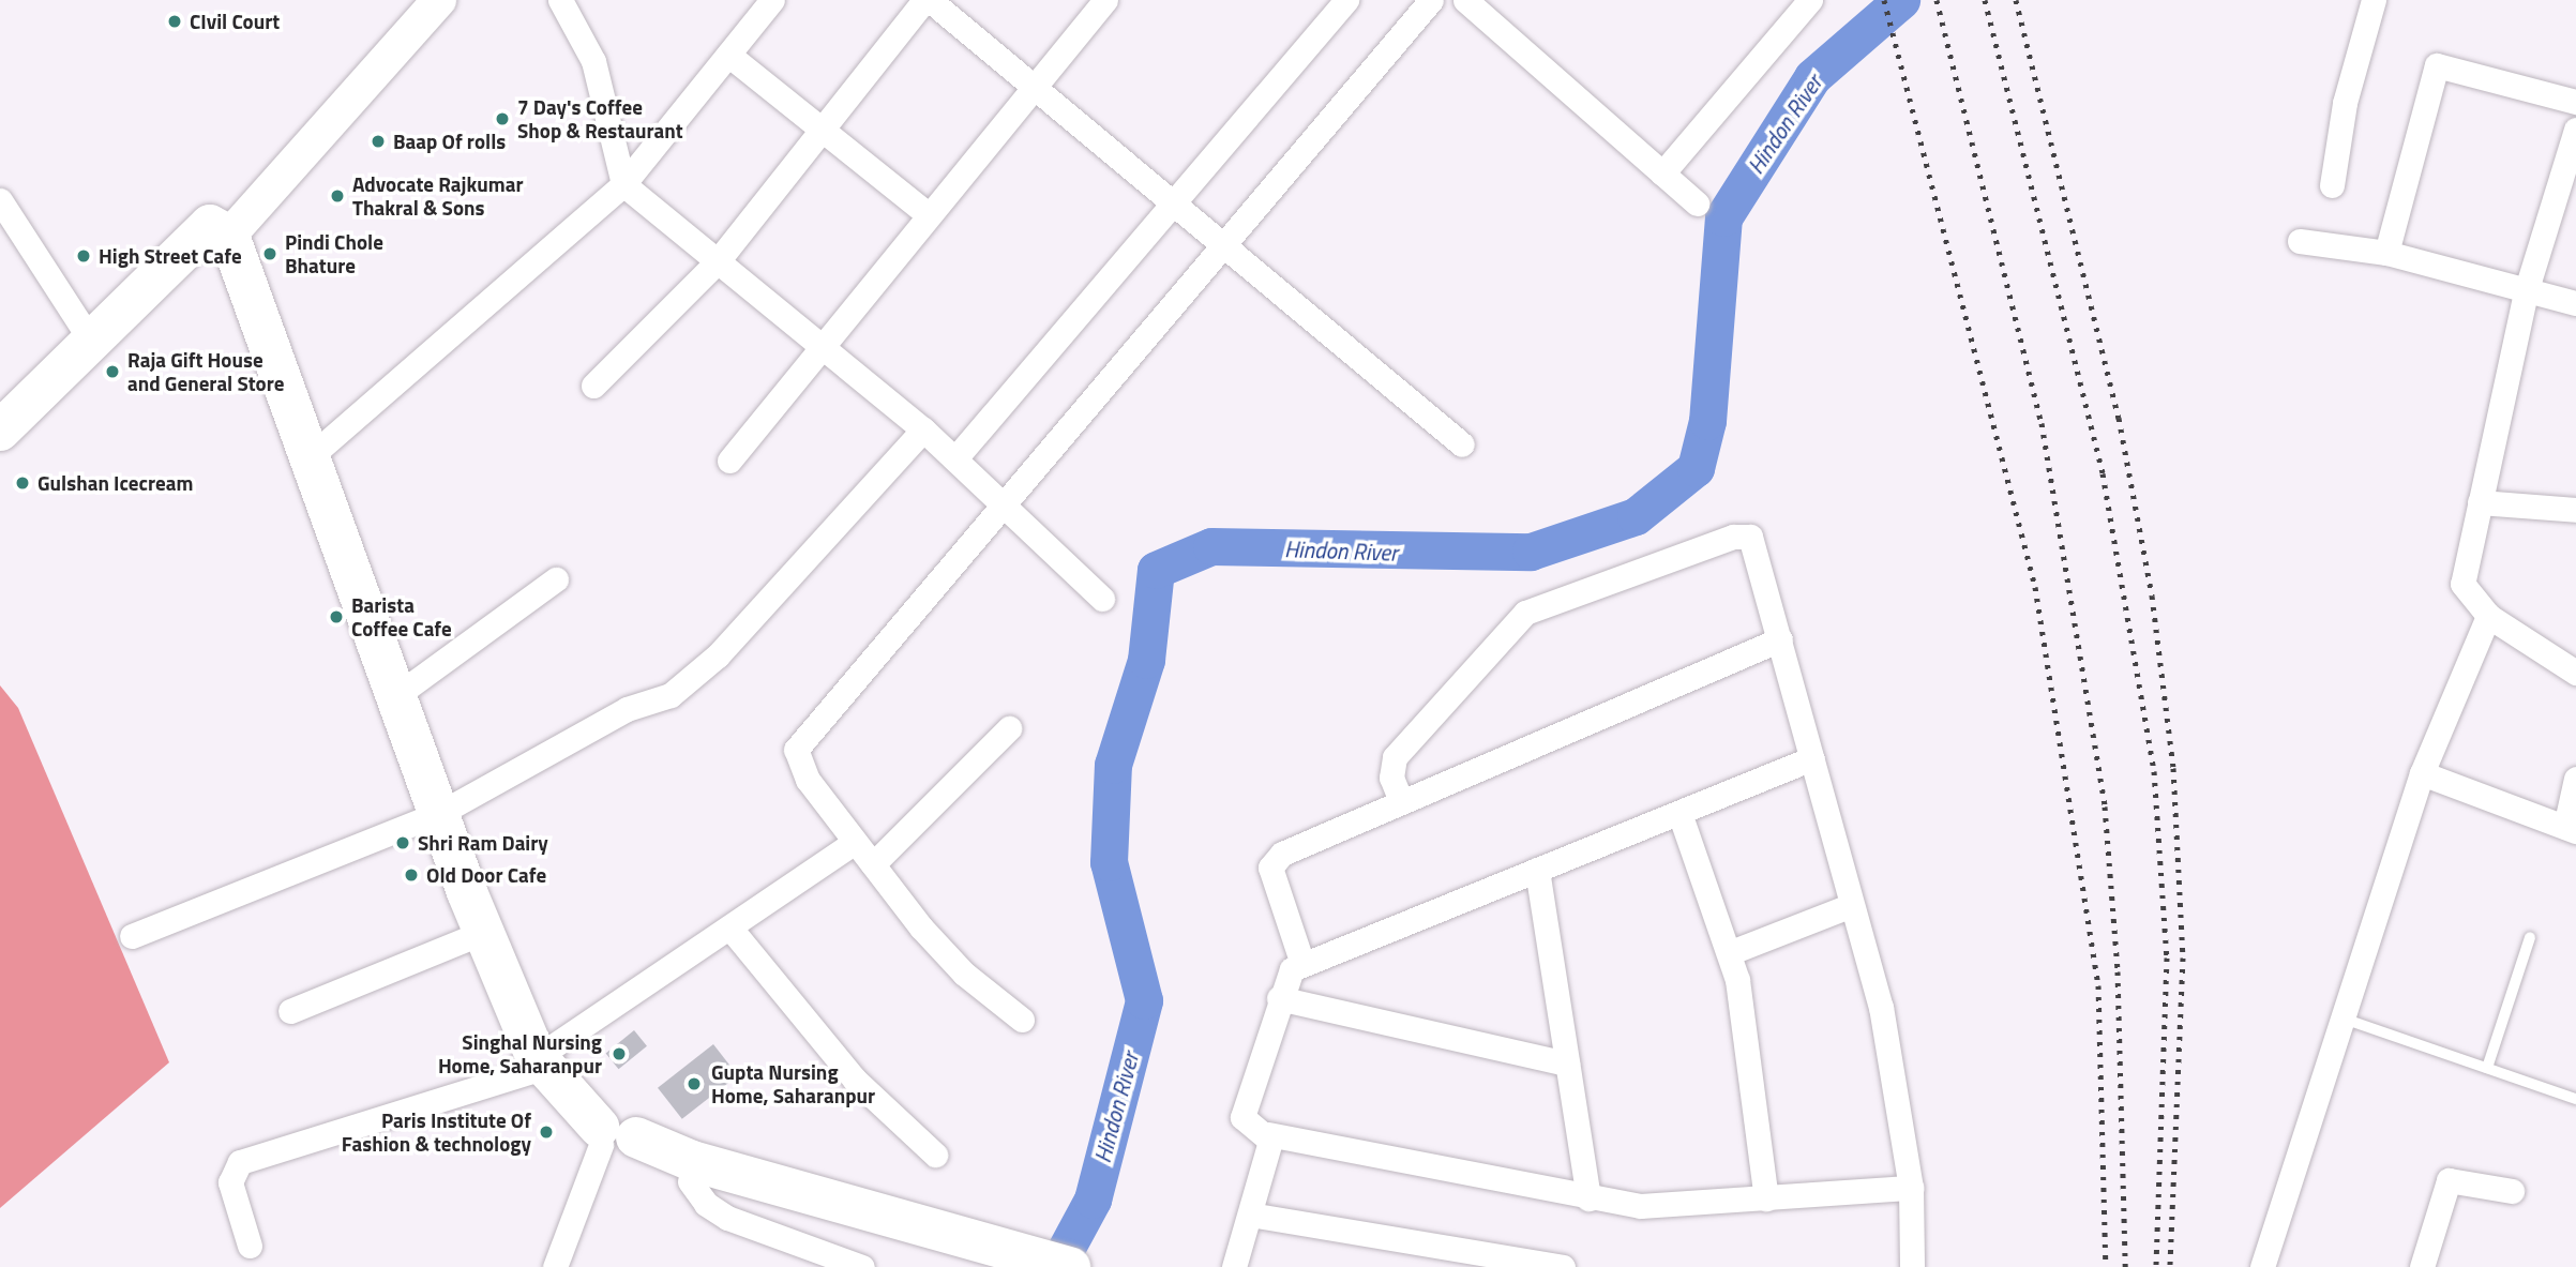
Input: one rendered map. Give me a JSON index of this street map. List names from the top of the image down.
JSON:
{
  "water": ["Hindon River"],
  "places": [
    "CIvil Court",
    "7 Day's Coffee Shop & Restaurant",
    "Baap Of rolls",
    "Advocate Rajkumar Thakral & Sons",
    "Pindi Chole Bhature",
    "High Street Cafe",
    "Raja Gift House and General Store",
    "Gulshan Icecream",
    "Barista Coffee Cafe",
    "Shri Ram Dairy",
    "Old Door Cafe",
    "Singhal Nursing Home, Saharanpur",
    "Gupta Nursing Home, Saharanpur",
    "Paris Institute Of Fashion & technology"
  ]
}
